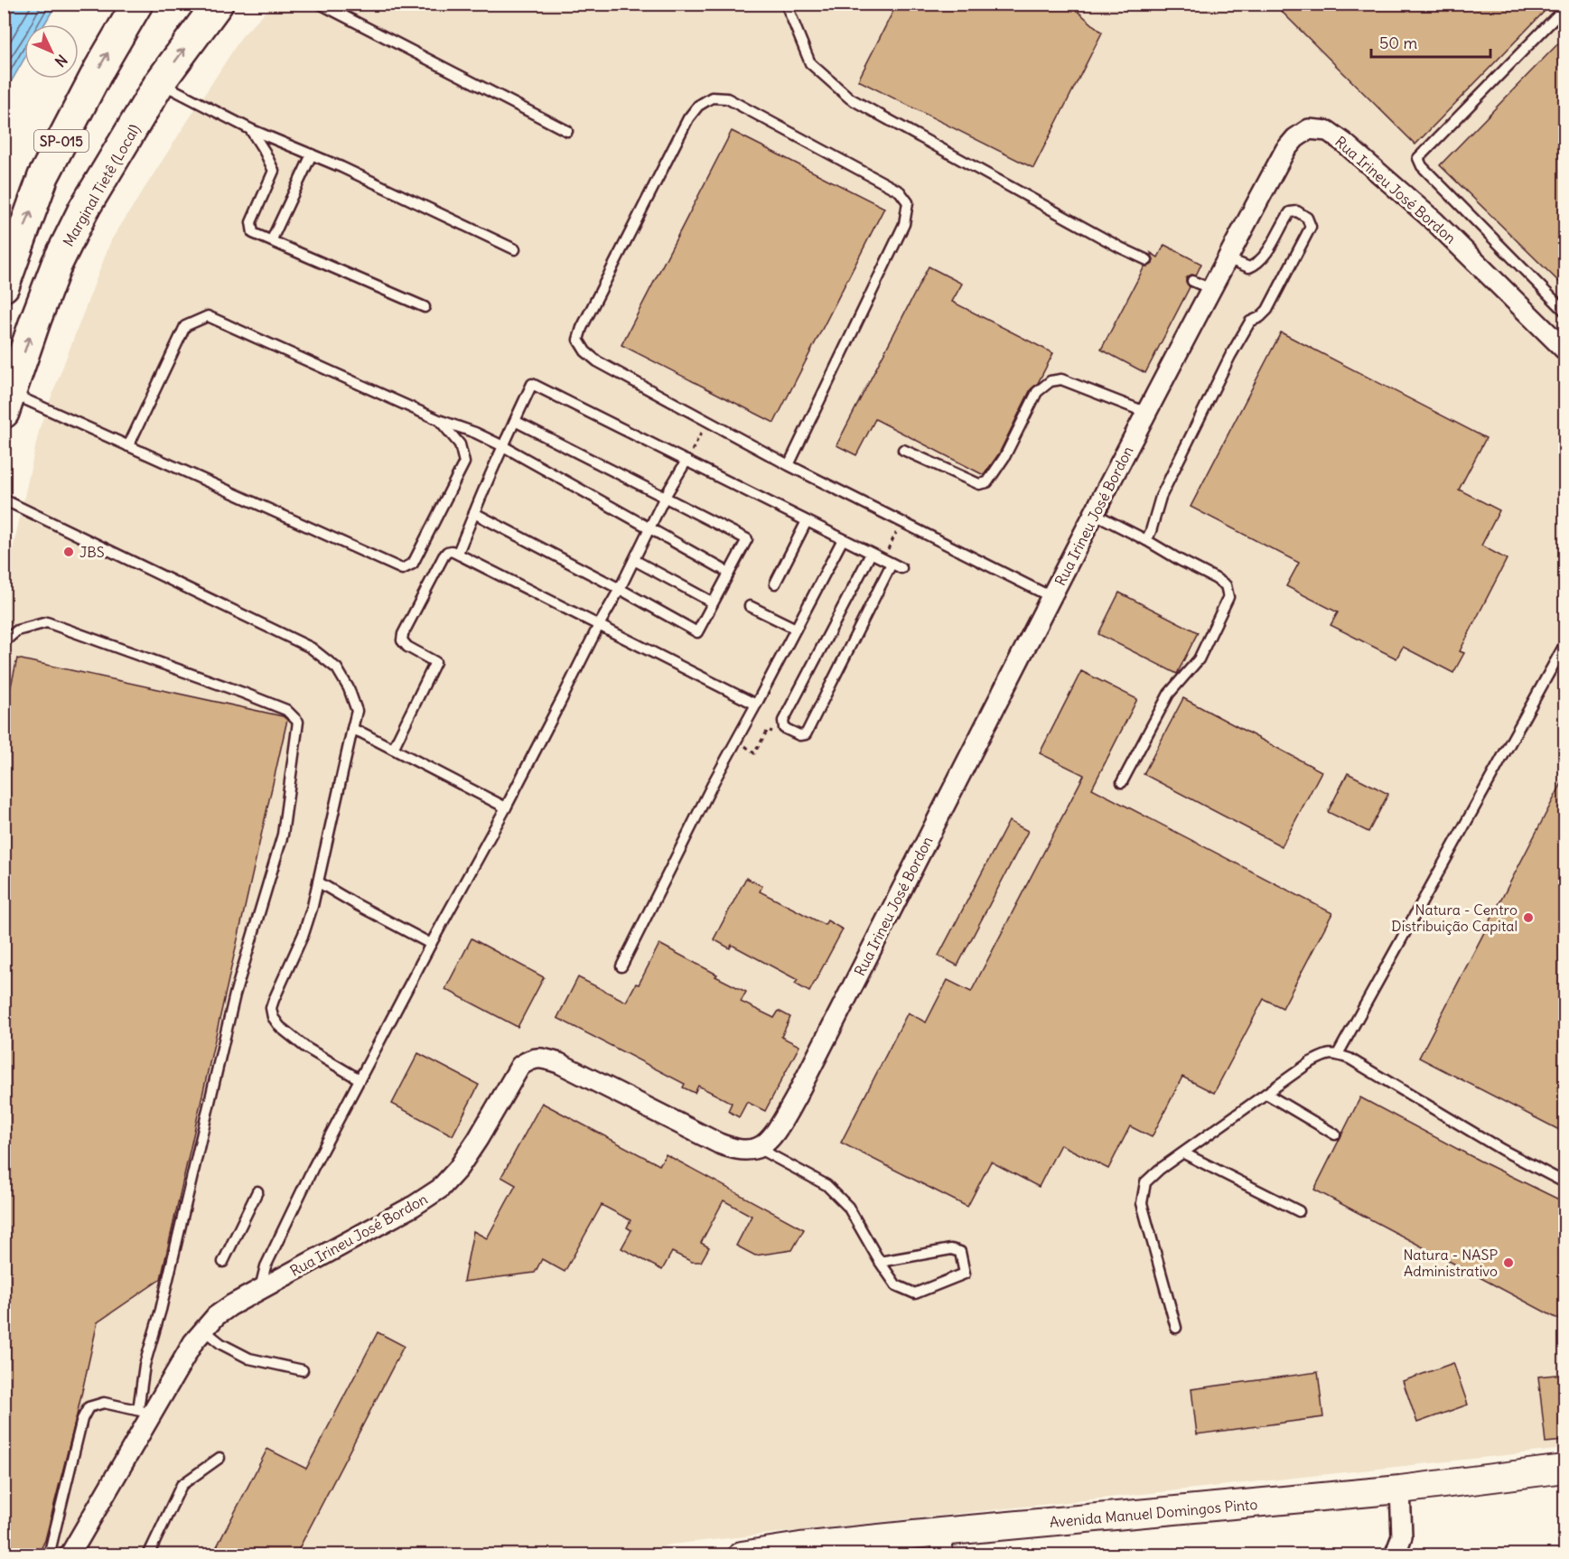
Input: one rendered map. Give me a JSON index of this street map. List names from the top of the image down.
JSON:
{
  "streets": {
    "highway": ["SP-015", "Marginal Tietê (Local)"],
    "street": ["Rua Irineu José Bordon", "Avenida Manuel Domingos Pinto"]
  },
  "places": ["JBS", "Natura - Centro Distribuição Capital", "Natura - NASP Administrativo"],
  "scale_bar": "50 m",
  "north": "bottom right"
}
